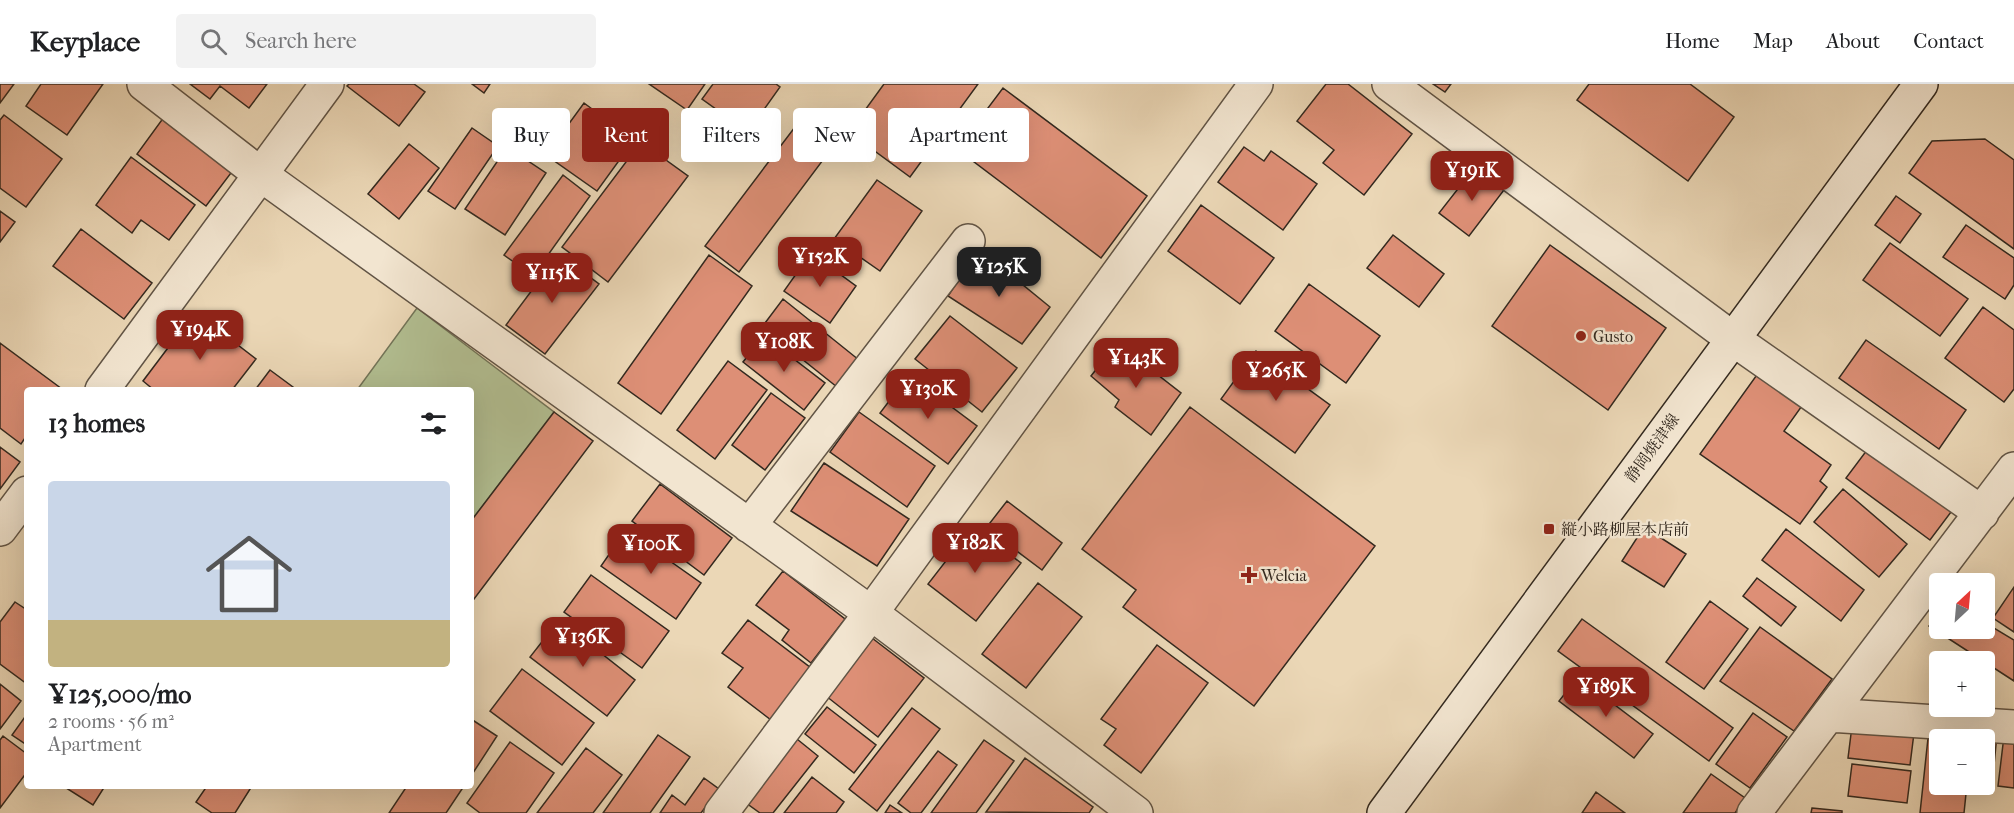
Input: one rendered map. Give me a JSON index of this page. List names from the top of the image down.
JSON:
{
  "streets": {
    "street": ["静岡焼津線"]
  },
  "places": {
    "other": ["Gusto"],
    "transit": ["縦小路柳屋本店前"],
    "health": ["Welcia"]
  },
  "north": "top right",
  "page": {
    "header": "Keyplace",
    "search": "Search here",
    "nav": [
      "Home",
      "Map",
      "About",
      "Contact"
    ],
    "chip": [
      "Buy",
      "Rent",
      "Filters",
      "New",
      "Apartment"
    ],
    "price": [
      "¥191K",
      "¥152K",
      "¥125K",
      "¥115K",
      "¥194K",
      "¥108K",
      "¥143K",
      "¥265K",
      "¥130K",
      "¥182K",
      "¥100K",
      "¥136K",
      "¥189K"
    ],
    "heading": "13 homes",
    "list": [
      {
        "name": "¥125,000/mo",
        "note": "2 rooms · 56 m² · Apartment"
      }
    ],
    "map_buttons": ["+", "−"]
  }
}
